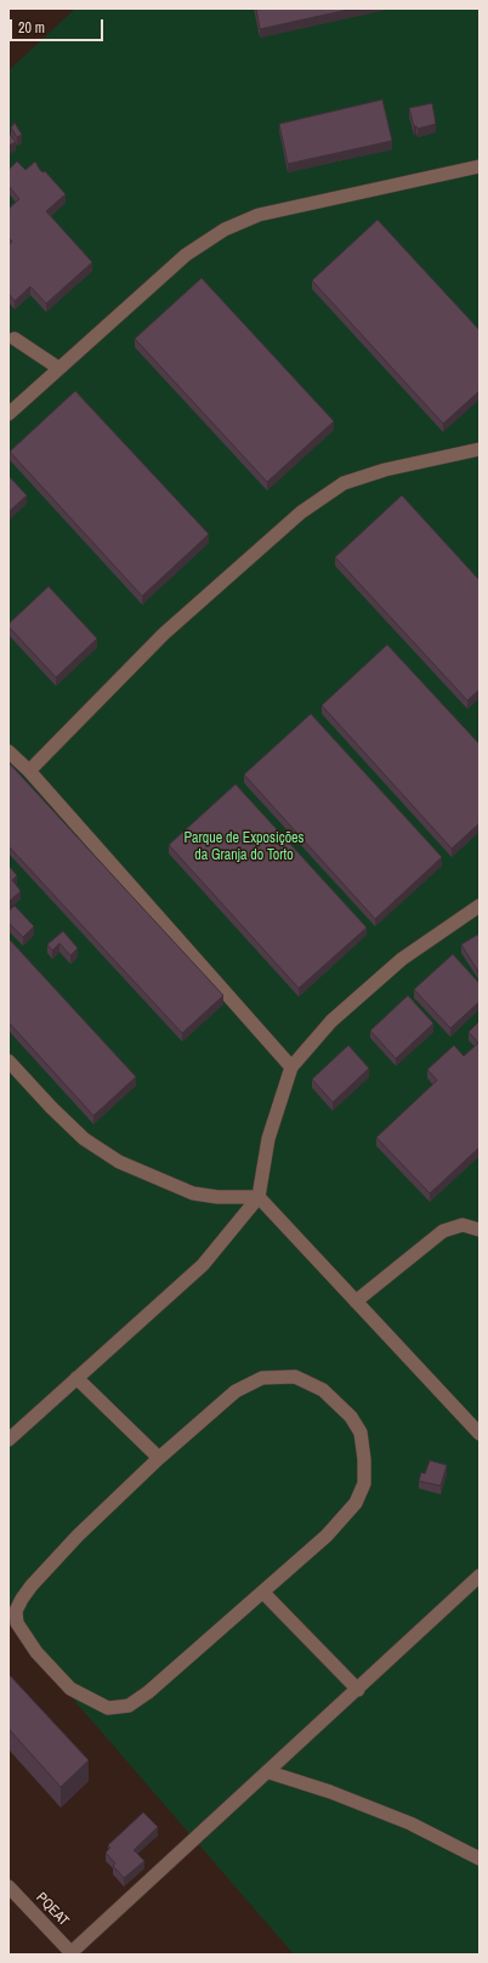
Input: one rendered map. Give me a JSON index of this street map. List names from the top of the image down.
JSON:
{
  "streets": {
    "street": ["PQEAT"]
  },
  "parks": ["Parque de Exposições da Granja do Torto"],
  "scale_bar": "20 m"
}
